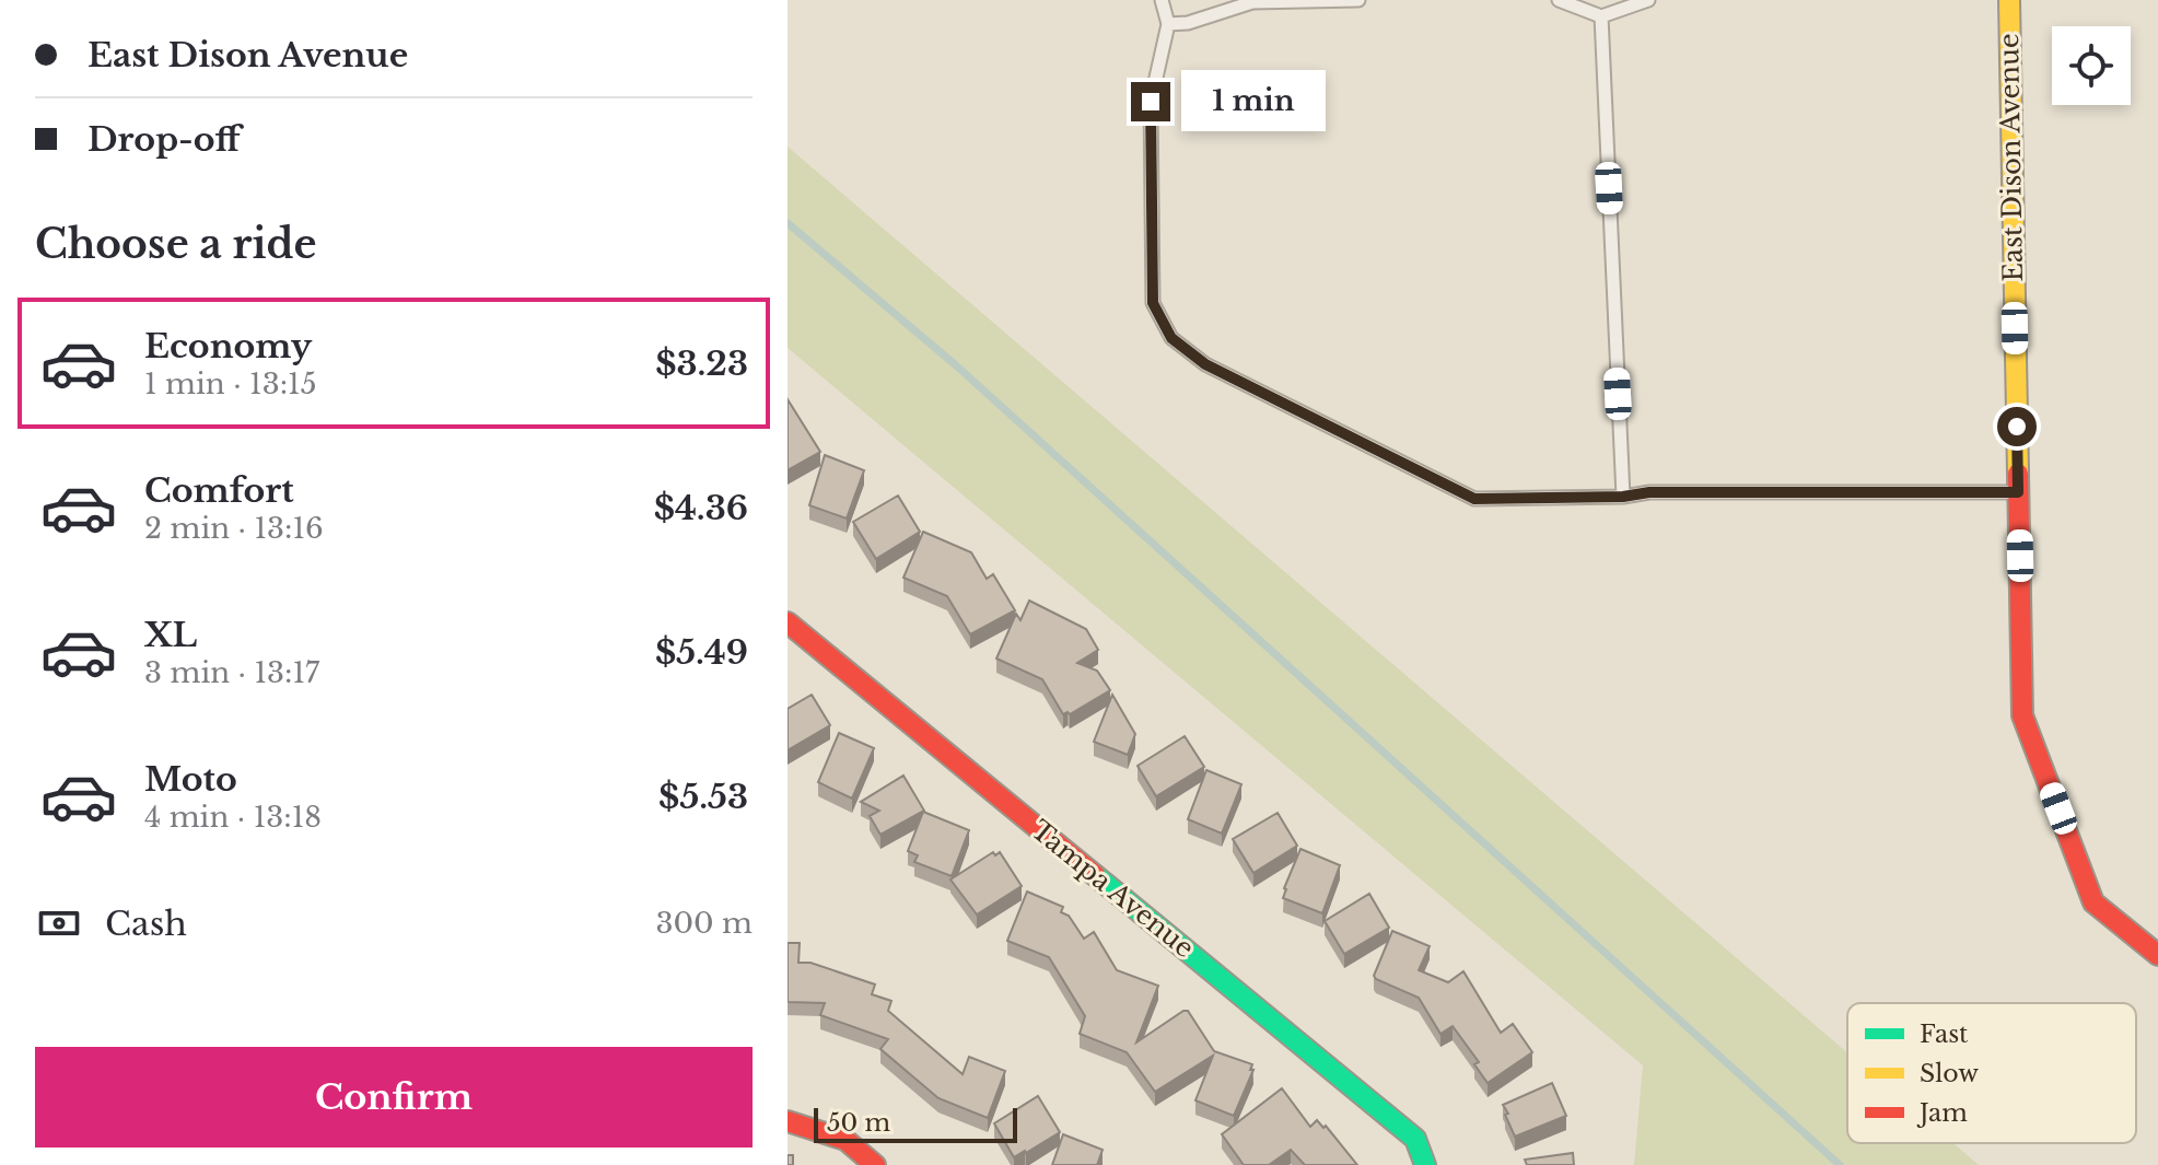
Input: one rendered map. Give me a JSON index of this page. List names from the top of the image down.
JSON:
{
  "streets": {
    "street": ["East Dison Avenue", "Tampa Avenue"]
  },
  "legend": ["Fast", "Slow", "Jam"],
  "scale_bar": "50 m",
  "page": {
    "banner": ["East Dison Avenue", "Drop-off"],
    "bubble": "1 min",
    "heading": "Choose a ride",
    "list": [
      {
        "name": "Economy",
        "note": "1 min · 13:15",
        "value": "$3.23"
      },
      {
        "name": "Comfort",
        "note": "2 min · 13:16",
        "value": "$4.36"
      },
      {
        "name": "XL",
        "note": "3 min · 13:17",
        "value": "$5.49"
      },
      {
        "name": "Moto",
        "note": "4 min · 13:18",
        "value": "$5.53"
      }
    ],
    "pay": ["Cash", "300 m"],
    "buttons": "Confirm",
    "scale": "50 m"
  }
}
